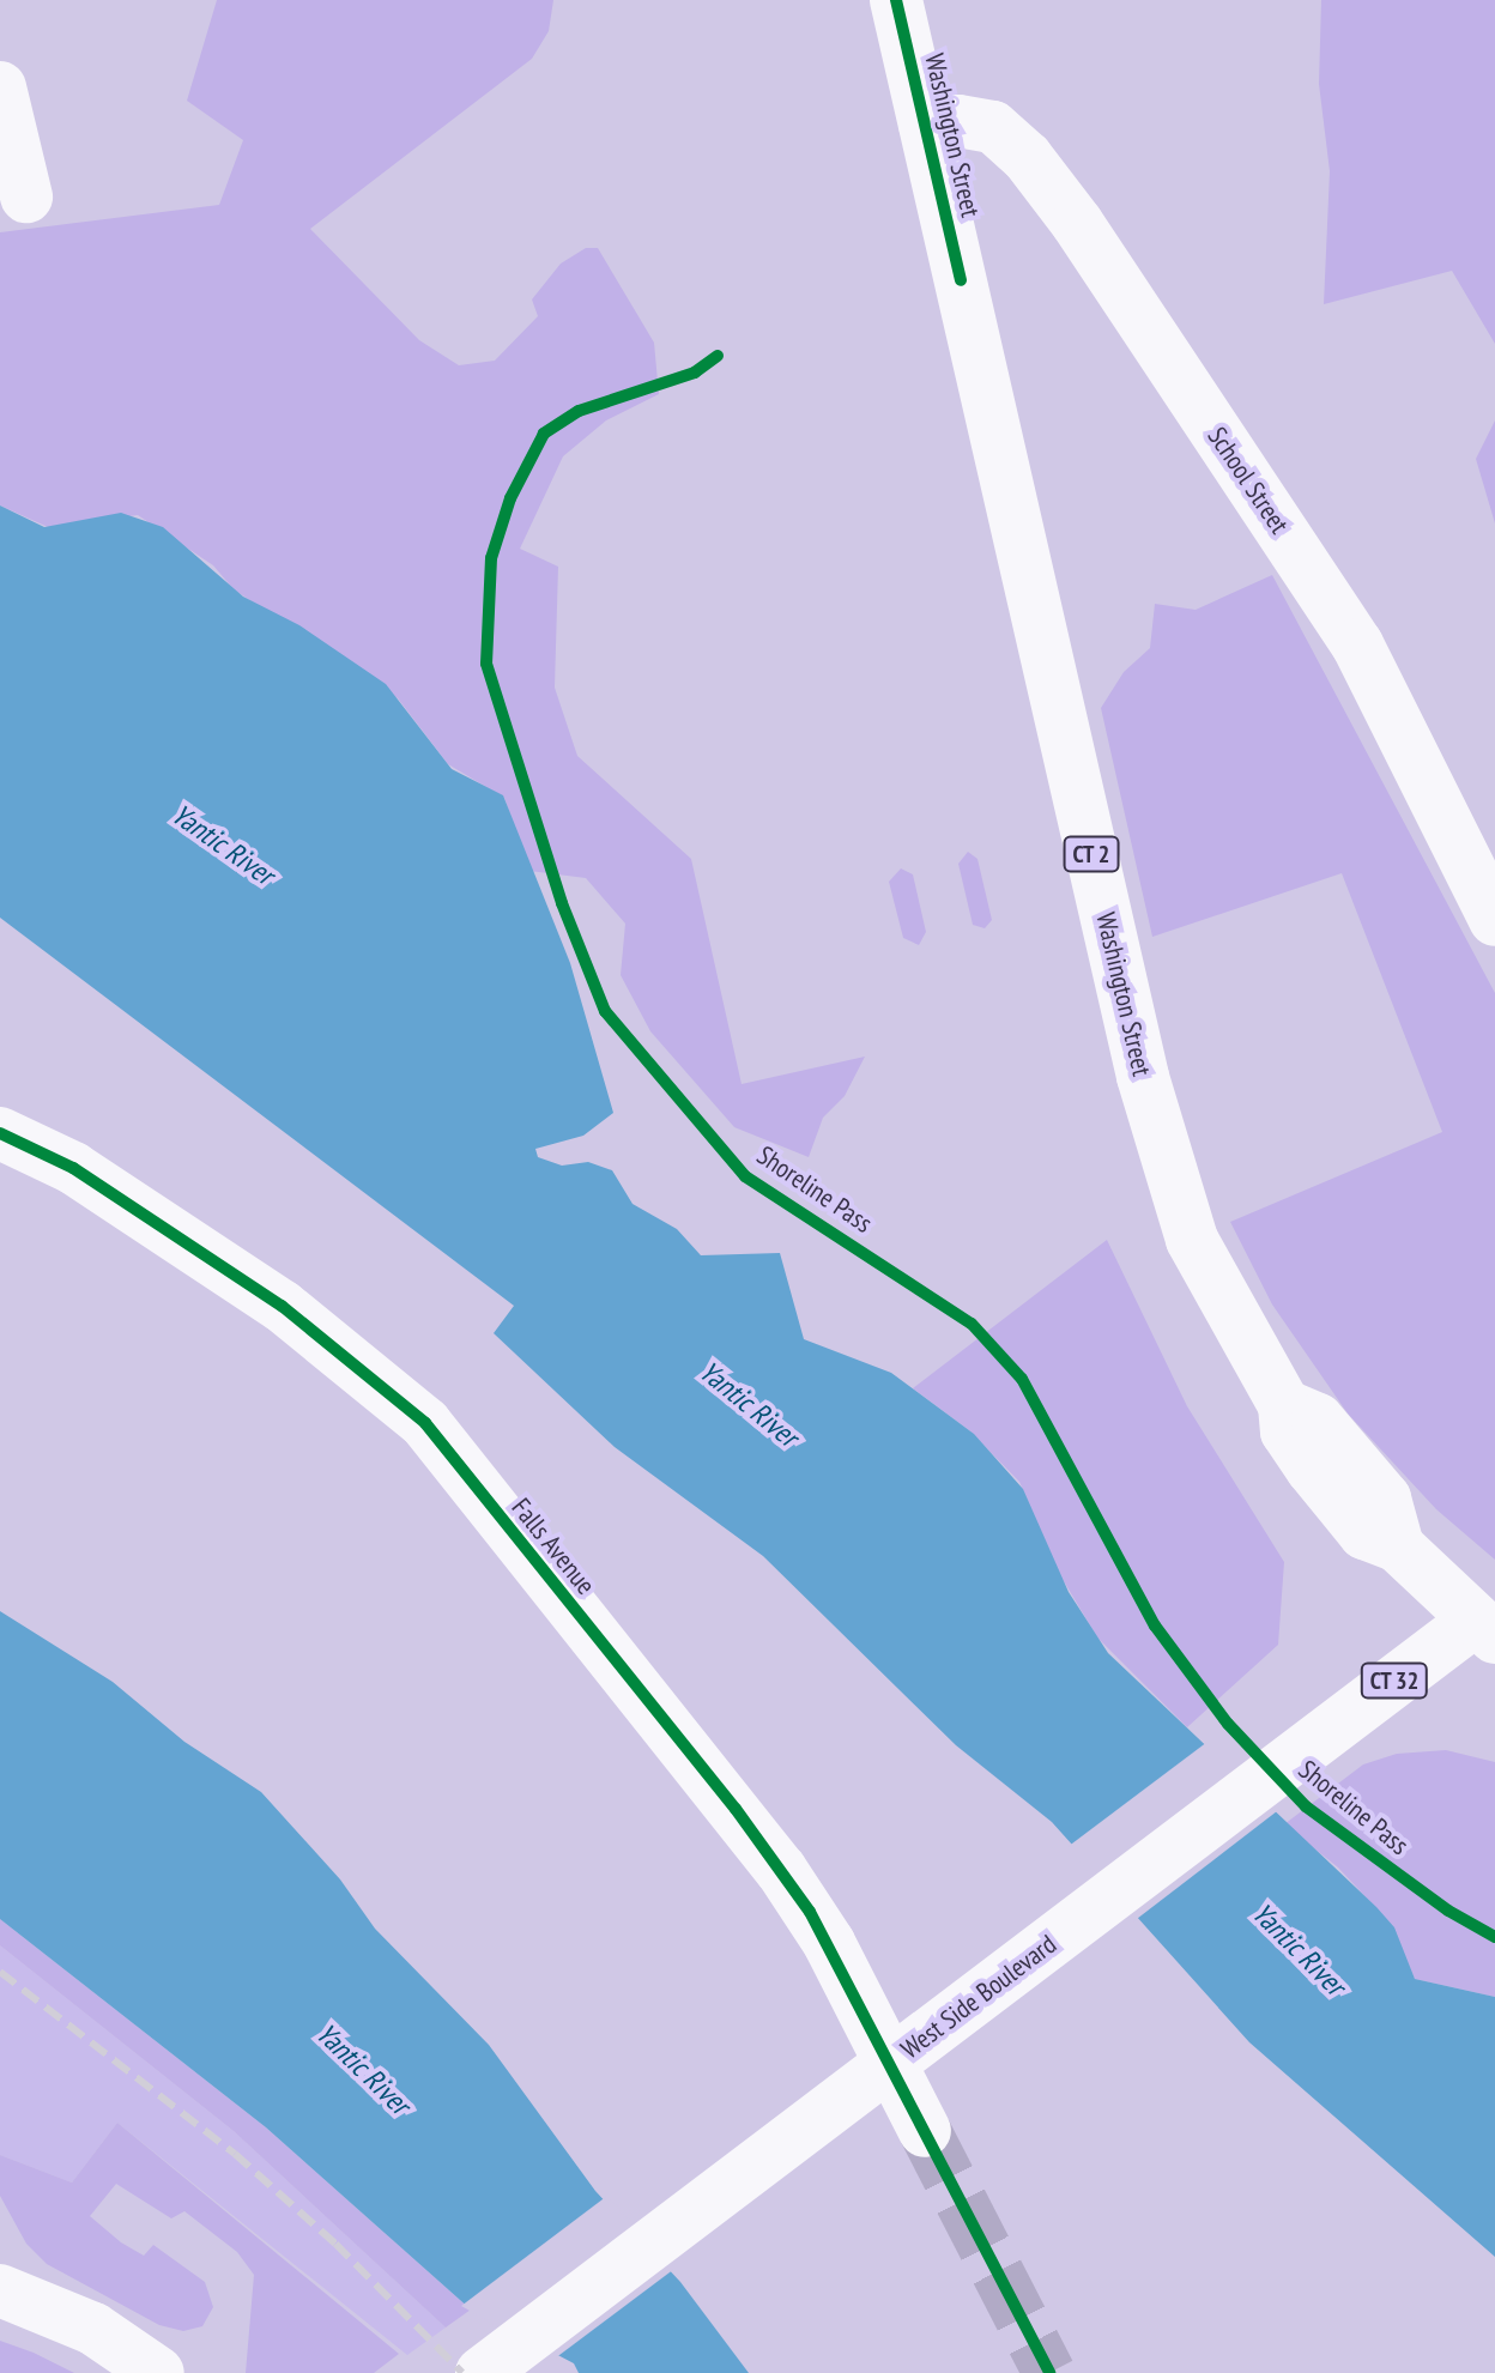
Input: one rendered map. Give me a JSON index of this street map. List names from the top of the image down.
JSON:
{
  "streets": {
    "main road": [
      "Washington Street",
      "School Street",
      "CT 2",
      "Falls Avenue",
      "CT 32",
      "West Side Boulevard"
    ],
    "cycle path": ["Shoreline Pass"]
  },
  "crossings": [
    ["Washington Street", "School Street"],
    ["Washington Street", "West Side Boulevard"]
  ],
  "water": ["Yantic River"]
}
